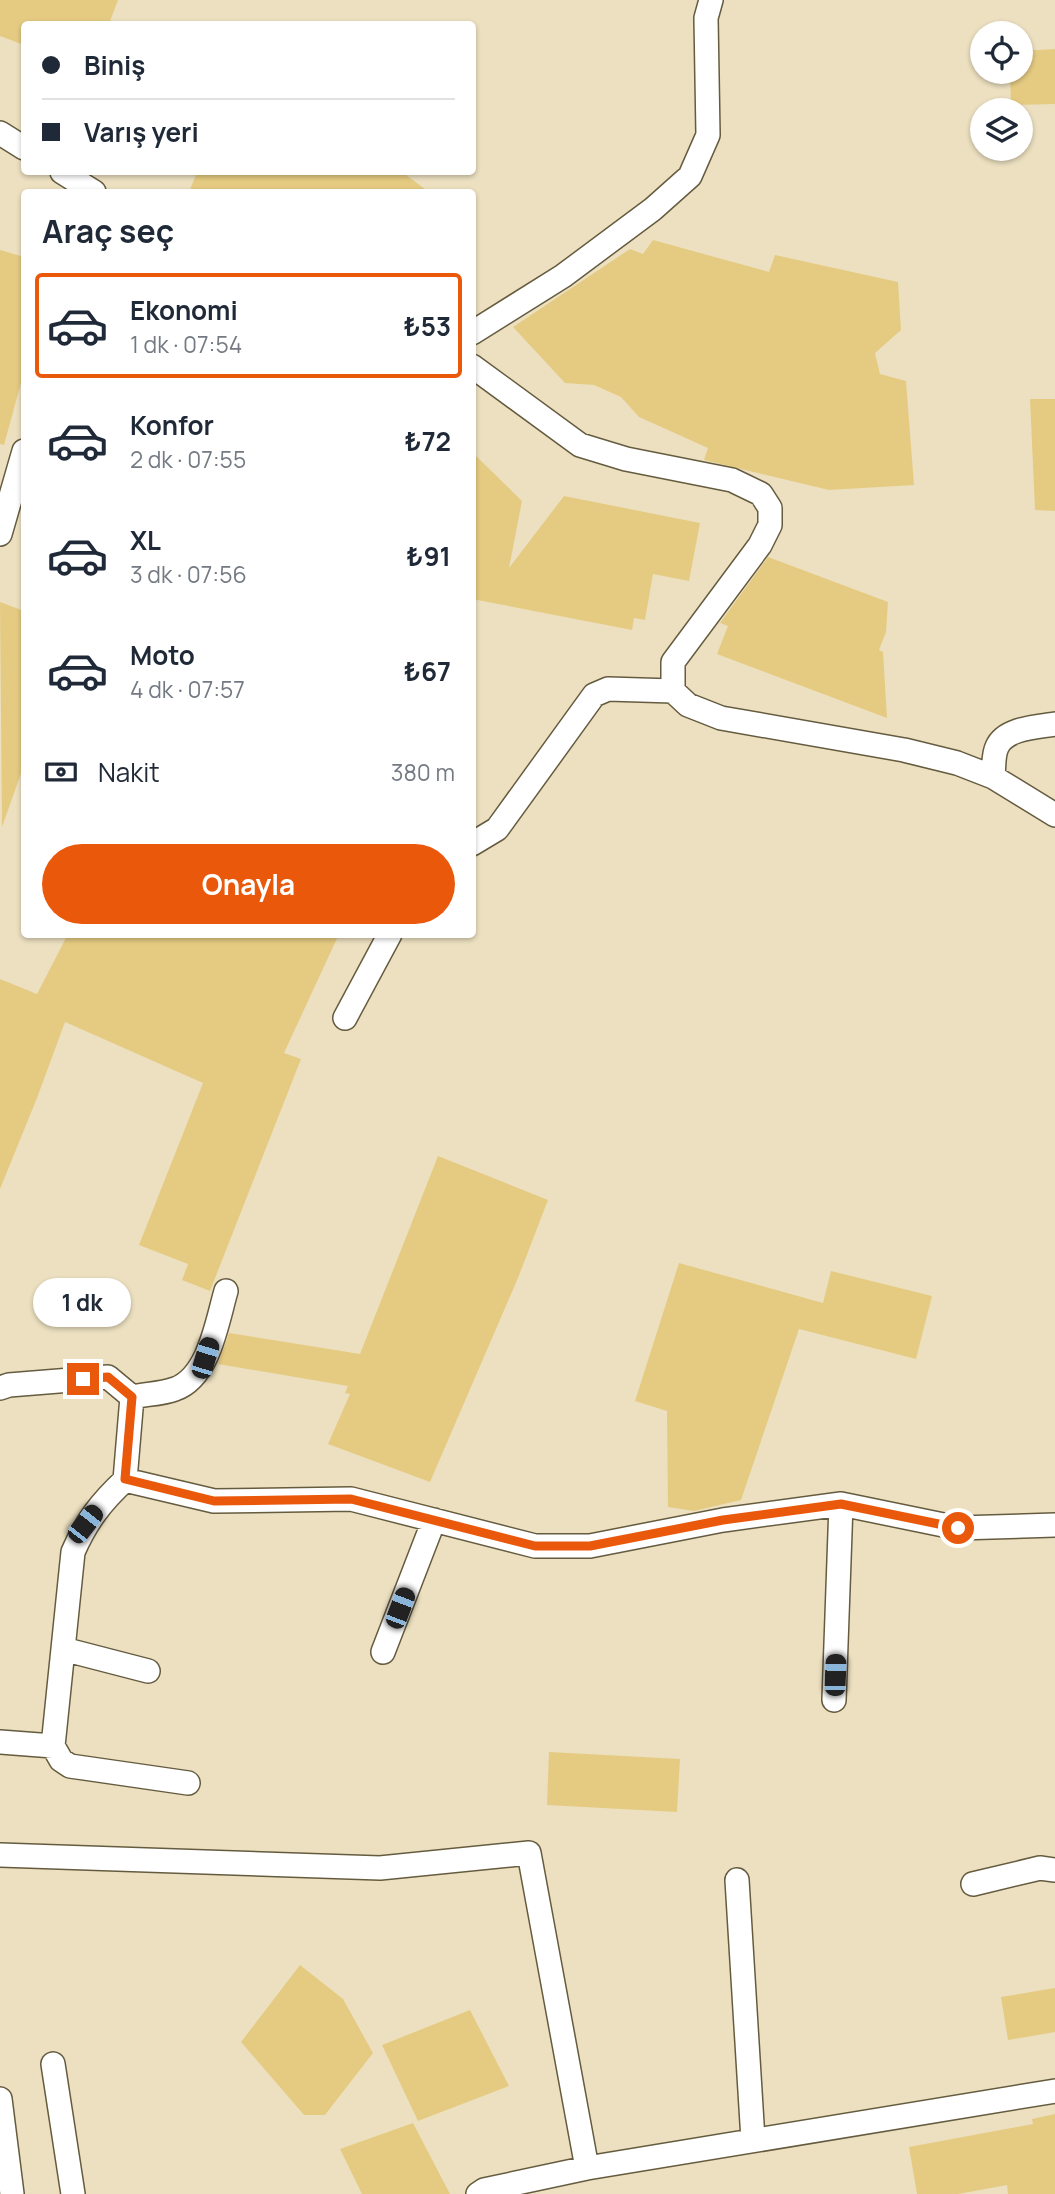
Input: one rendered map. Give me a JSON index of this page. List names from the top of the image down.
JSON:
{
  "page": {
    "banner": ["Biniş", "Varış yeri"],
    "heading": "Araç seç",
    "list": [
      {
        "name": "Ekonomi",
        "note": "1 dk · 07:54",
        "value": "₺53"
      },
      {
        "name": "Konfor",
        "note": "2 dk · 07:55",
        "value": "₺72"
      },
      {
        "name": "XL",
        "note": "3 dk · 07:56",
        "value": "₺91"
      },
      {
        "name": "Moto",
        "note": "4 dk · 07:57",
        "value": "₺67"
      }
    ],
    "pay": ["Nakit", "380 m"],
    "buttons": "Onayla",
    "bubble": "1 dk"
  }
}
